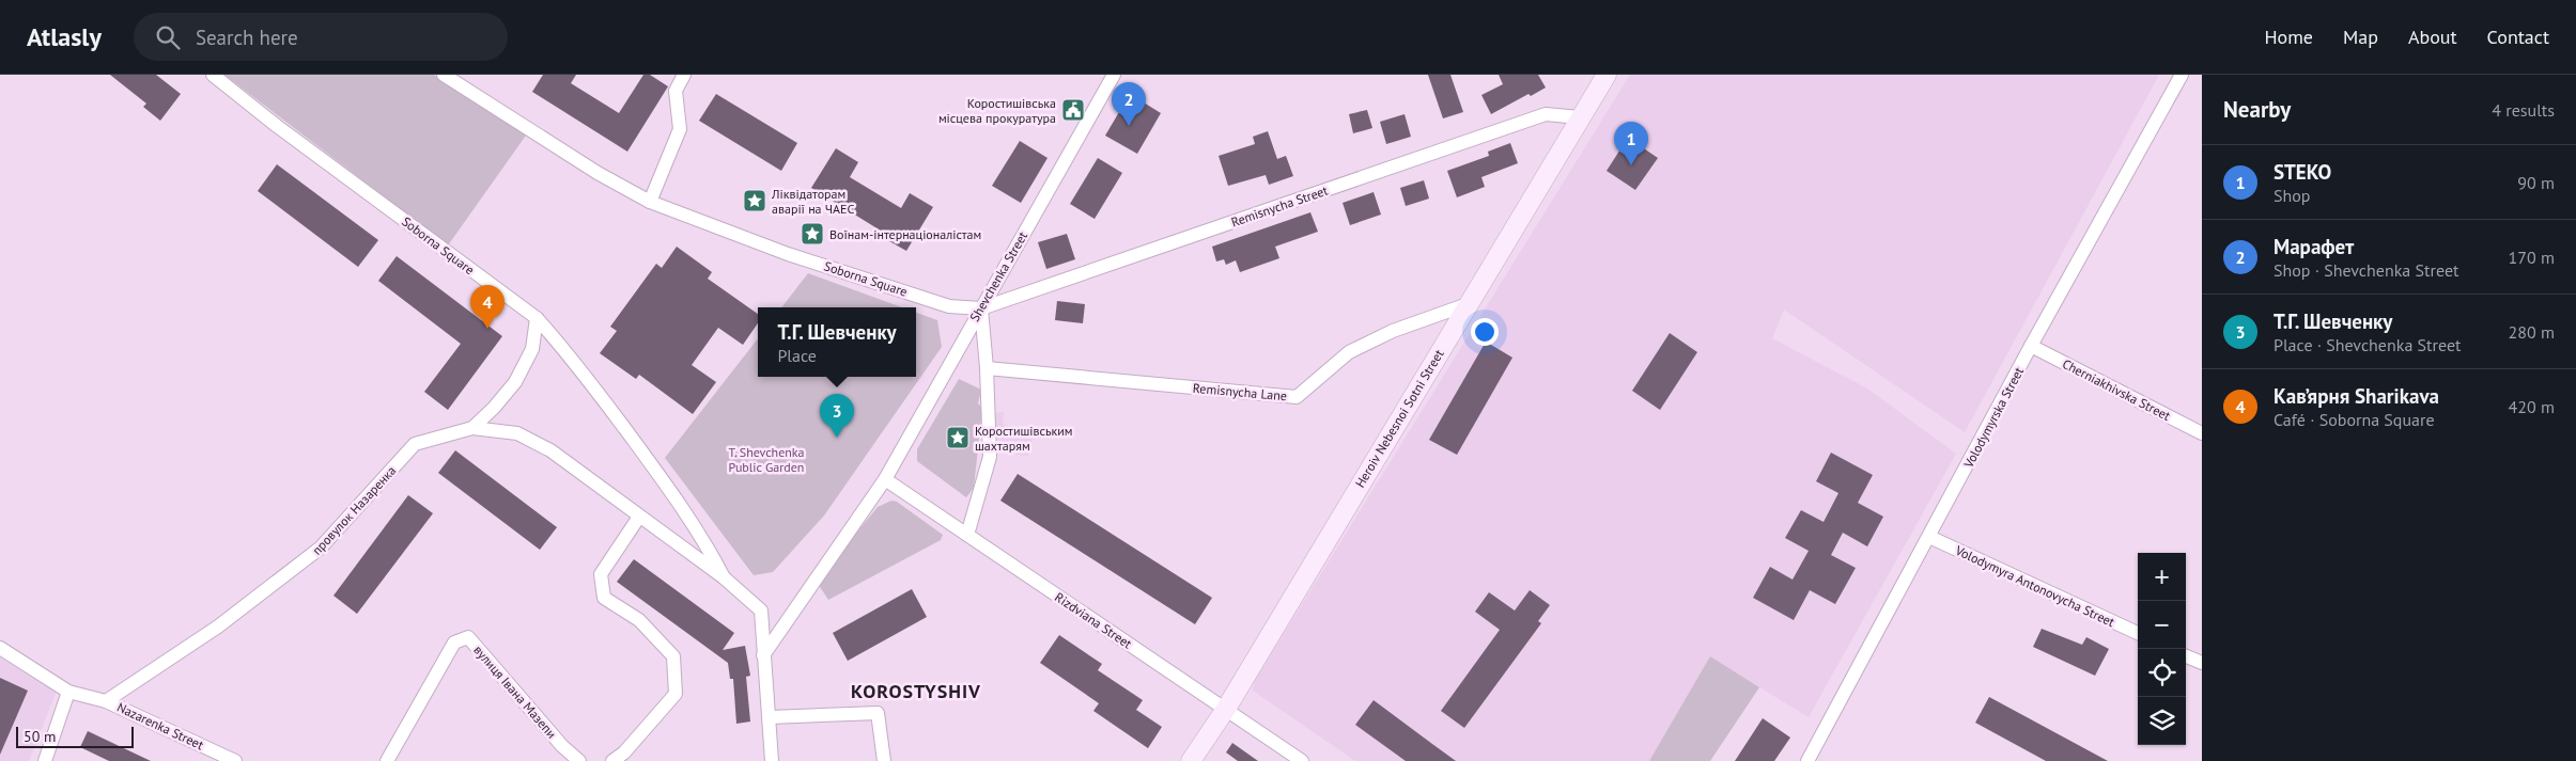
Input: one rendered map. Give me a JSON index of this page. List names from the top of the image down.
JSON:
{
  "streets": {
    "street": [
      "Remisnycha Street",
      "Soborna Square",
      "Shevchenka Street",
      "Cherniakhivska Street",
      "Remisnycha Lane",
      "Volodymyrska Street",
      "Heroiv Nebesnoi Sotni Street",
      "провулок Назаренка",
      "Volodymyra Antonovycha Street",
      "Rizdviana Street",
      "вулиця Івана Мазепи",
      "Nazarenka Street"
    ]
  },
  "crossings": [
    ["Remisnycha Street", "Soborna Square"],
    ["Remisnycha Street", "Shevchenka Street"],
    ["Remisnycha Street", "Heroiv Nebesnoi Sotni Street"],
    ["Soborna Square", "Shevchenka Street"],
    ["Soborna Square", "провулок Назаренка"],
    ["Shevchenka Street", "Rizdviana Street"],
    ["Cherniakhivska Street", "Volodymyrska Street"],
    ["Remisnycha Lane", "Heroiv Nebesnoi Sotni Street"],
    ["Volodymyrska Street", "Volodymyra Antonovycha Street"],
    ["Heroiv Nebesnoi Sotni Street", "Rizdviana Street"],
    ["провулок Назаренка", "Nazarenka Street"]
  ],
  "districts": ["KOROSTYSHIV"],
  "parks": ["T. Shevchenka Public Garden"],
  "places": {
    "public building": ["Коростишівська місцева прокуратура"],
    "place": ["Ліквідаторам аварії на ЧАЕС", "Воїнам-інтернаціоналістам", "Коростишівським шахтарям"]
  },
  "scale_bar": "50 m",
  "page": {
    "header": "Atlasly",
    "search": "Search here",
    "nav": [
      "Home",
      "Map",
      "About",
      "Contact"
    ],
    "heading": ["Nearby", "4 results"],
    "pins": [
      "2",
      "1",
      "4",
      "3"
    ],
    "list": [
      {
        "mark": "1",
        "name": "STEKO",
        "note": "Shop",
        "value": "90 m"
      },
      {
        "mark": "2",
        "name": "Марафет",
        "note": "Shop · Shevchenka Street",
        "value": "170 m"
      },
      {
        "mark": "3",
        "name": "Т.Г. Шевченку",
        "note": "Place · Shevchenka Street",
        "value": "280 m"
      },
      {
        "mark": "4",
        "name": "Кав’ярня Sharikava",
        "note": "Café · Soborna Square",
        "value": "420 m"
      }
    ],
    "popup": ["Т.Г. Шевченку", "Place"],
    "map_buttons": ["+", "−"],
    "scale": "50 m"
  }
}
